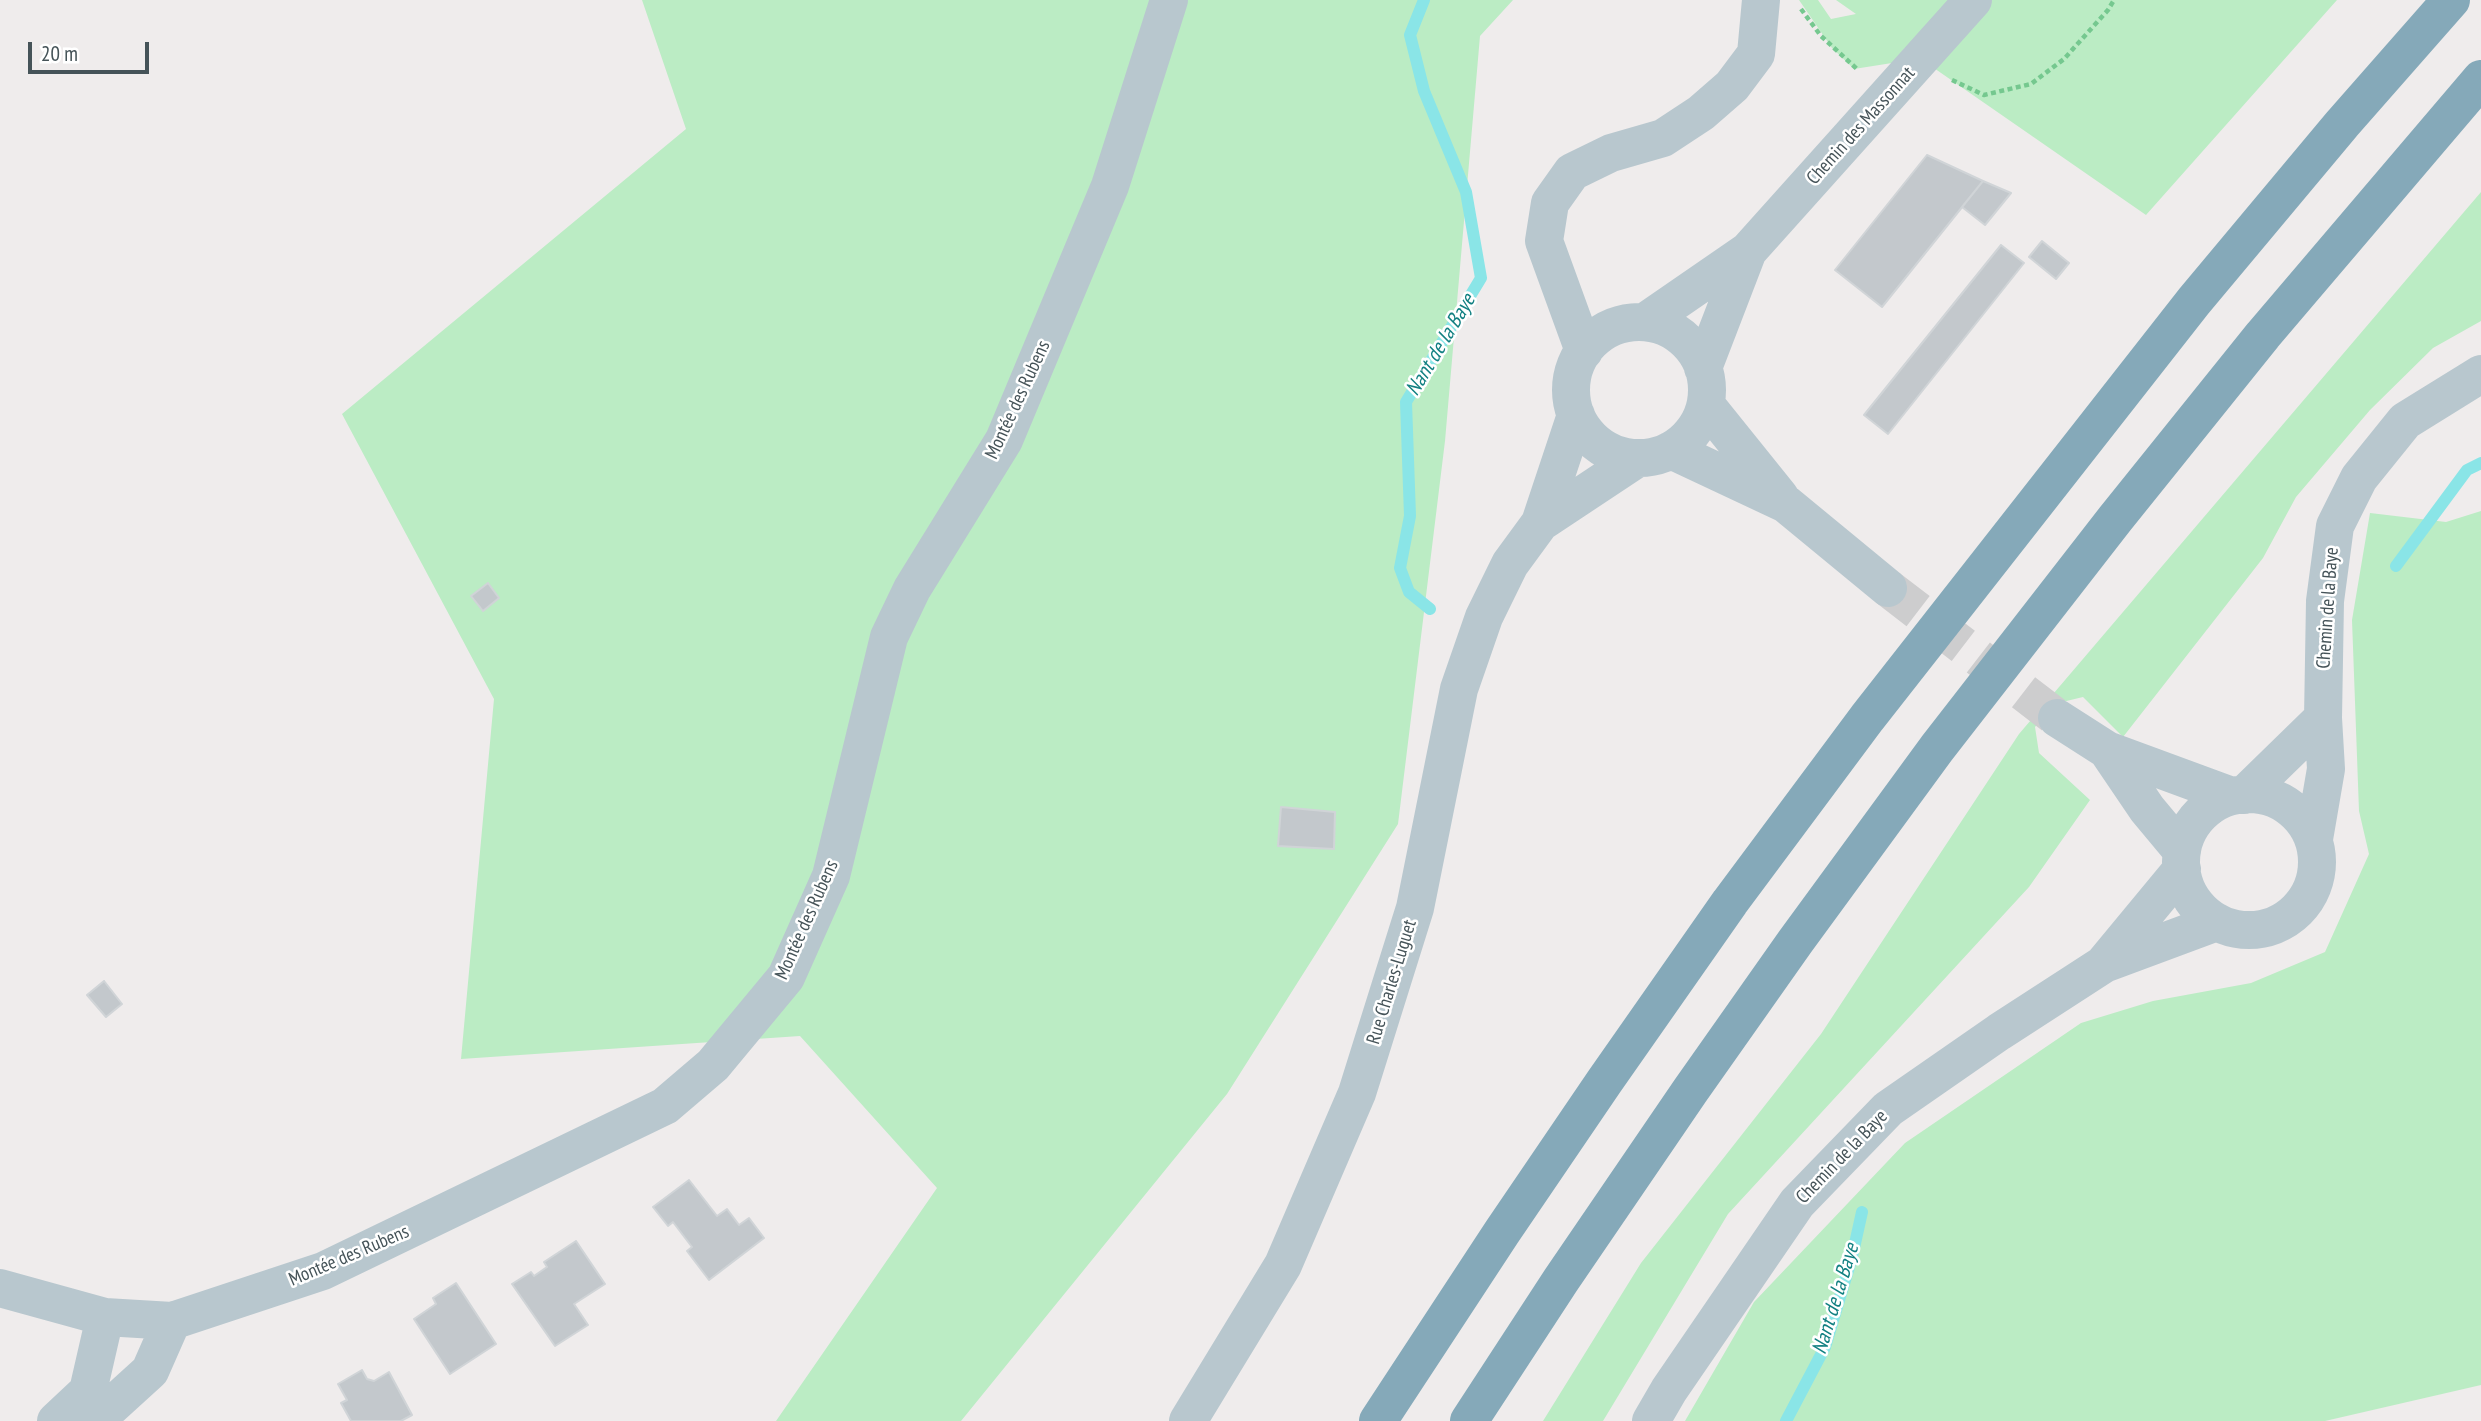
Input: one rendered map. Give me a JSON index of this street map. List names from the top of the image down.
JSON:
{
  "streets": {
    "street": [
      "Chemin des Massonnat",
      "Montée des Rubens",
      "Chemin de la Baye",
      "Rue Charles-Luguet"
    ]
  },
  "crossings": [
    ["Chemin des Massonnat", "Rue Charles-Luguet"]
  ],
  "water": ["Nant de la Baye"],
  "scale_bar": "20 m"
}
